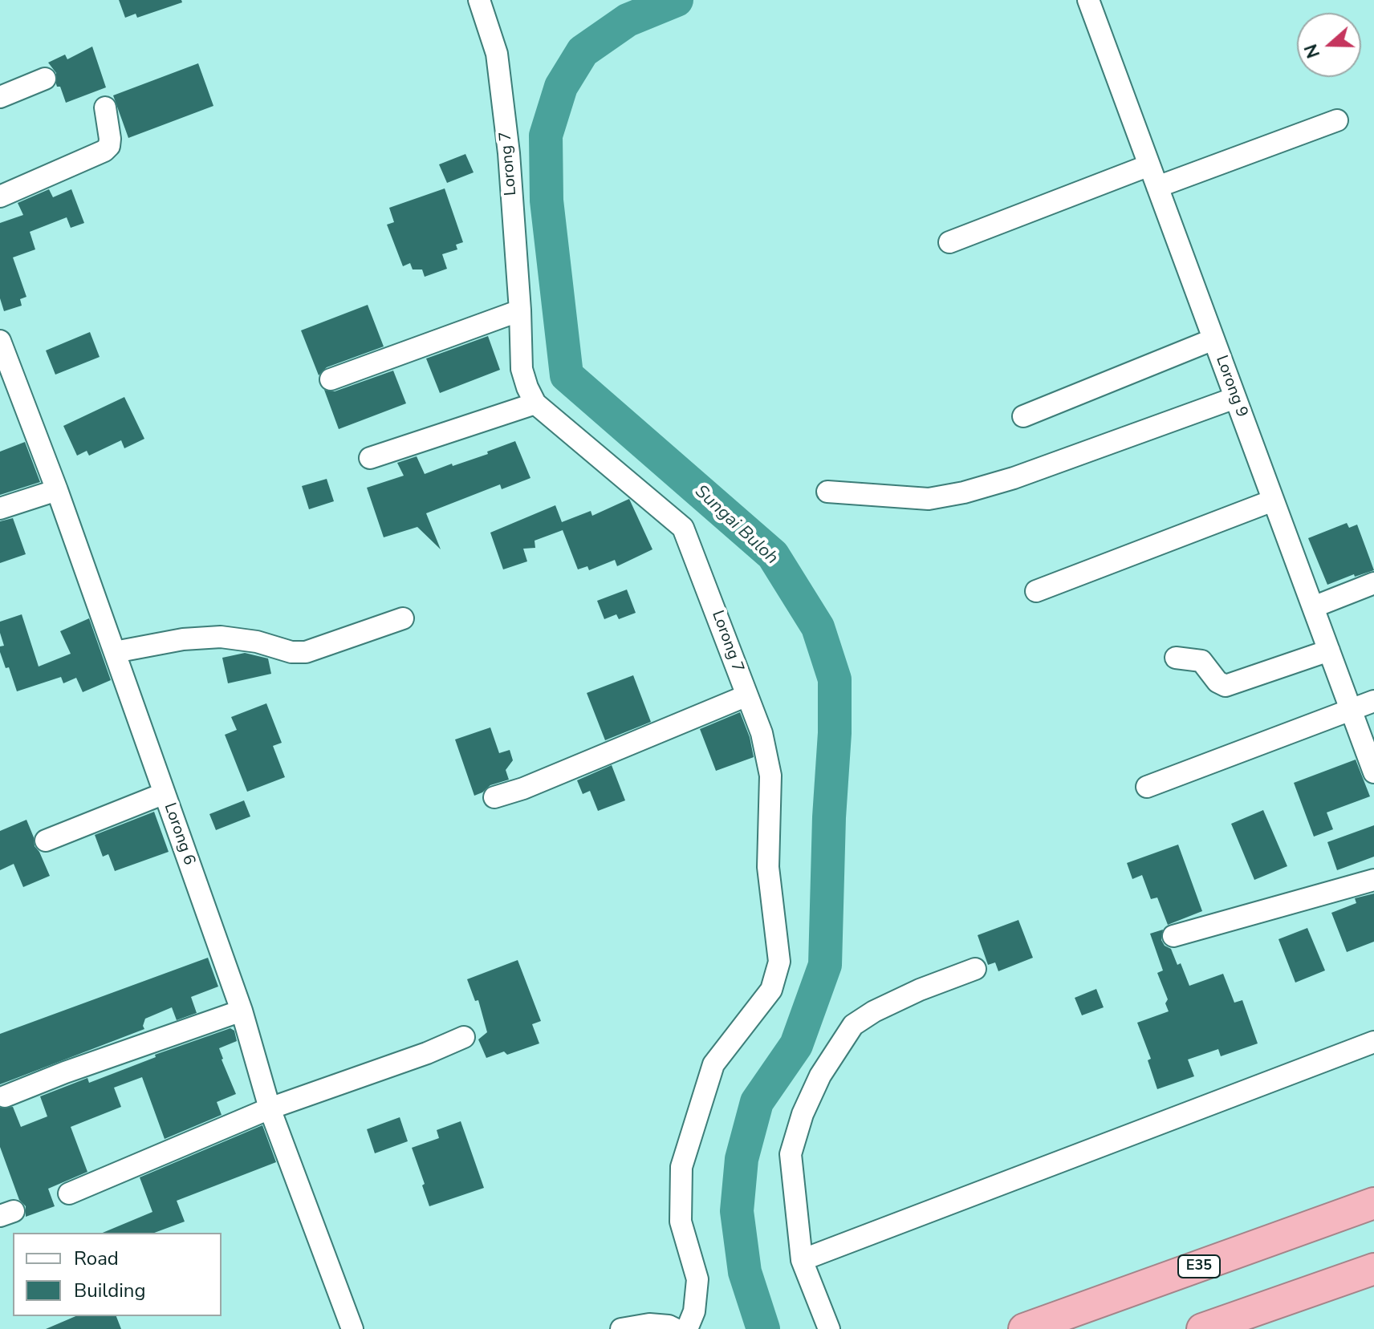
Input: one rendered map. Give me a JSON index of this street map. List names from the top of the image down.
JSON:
{
  "streets": {
    "highway": ["E35"],
    "street": ["Lorong 7", "Lorong 9", "Lorong 6"]
  },
  "water": ["Sungai Buloh"],
  "legend": ["Road", "Building"],
  "north": "left"
}
